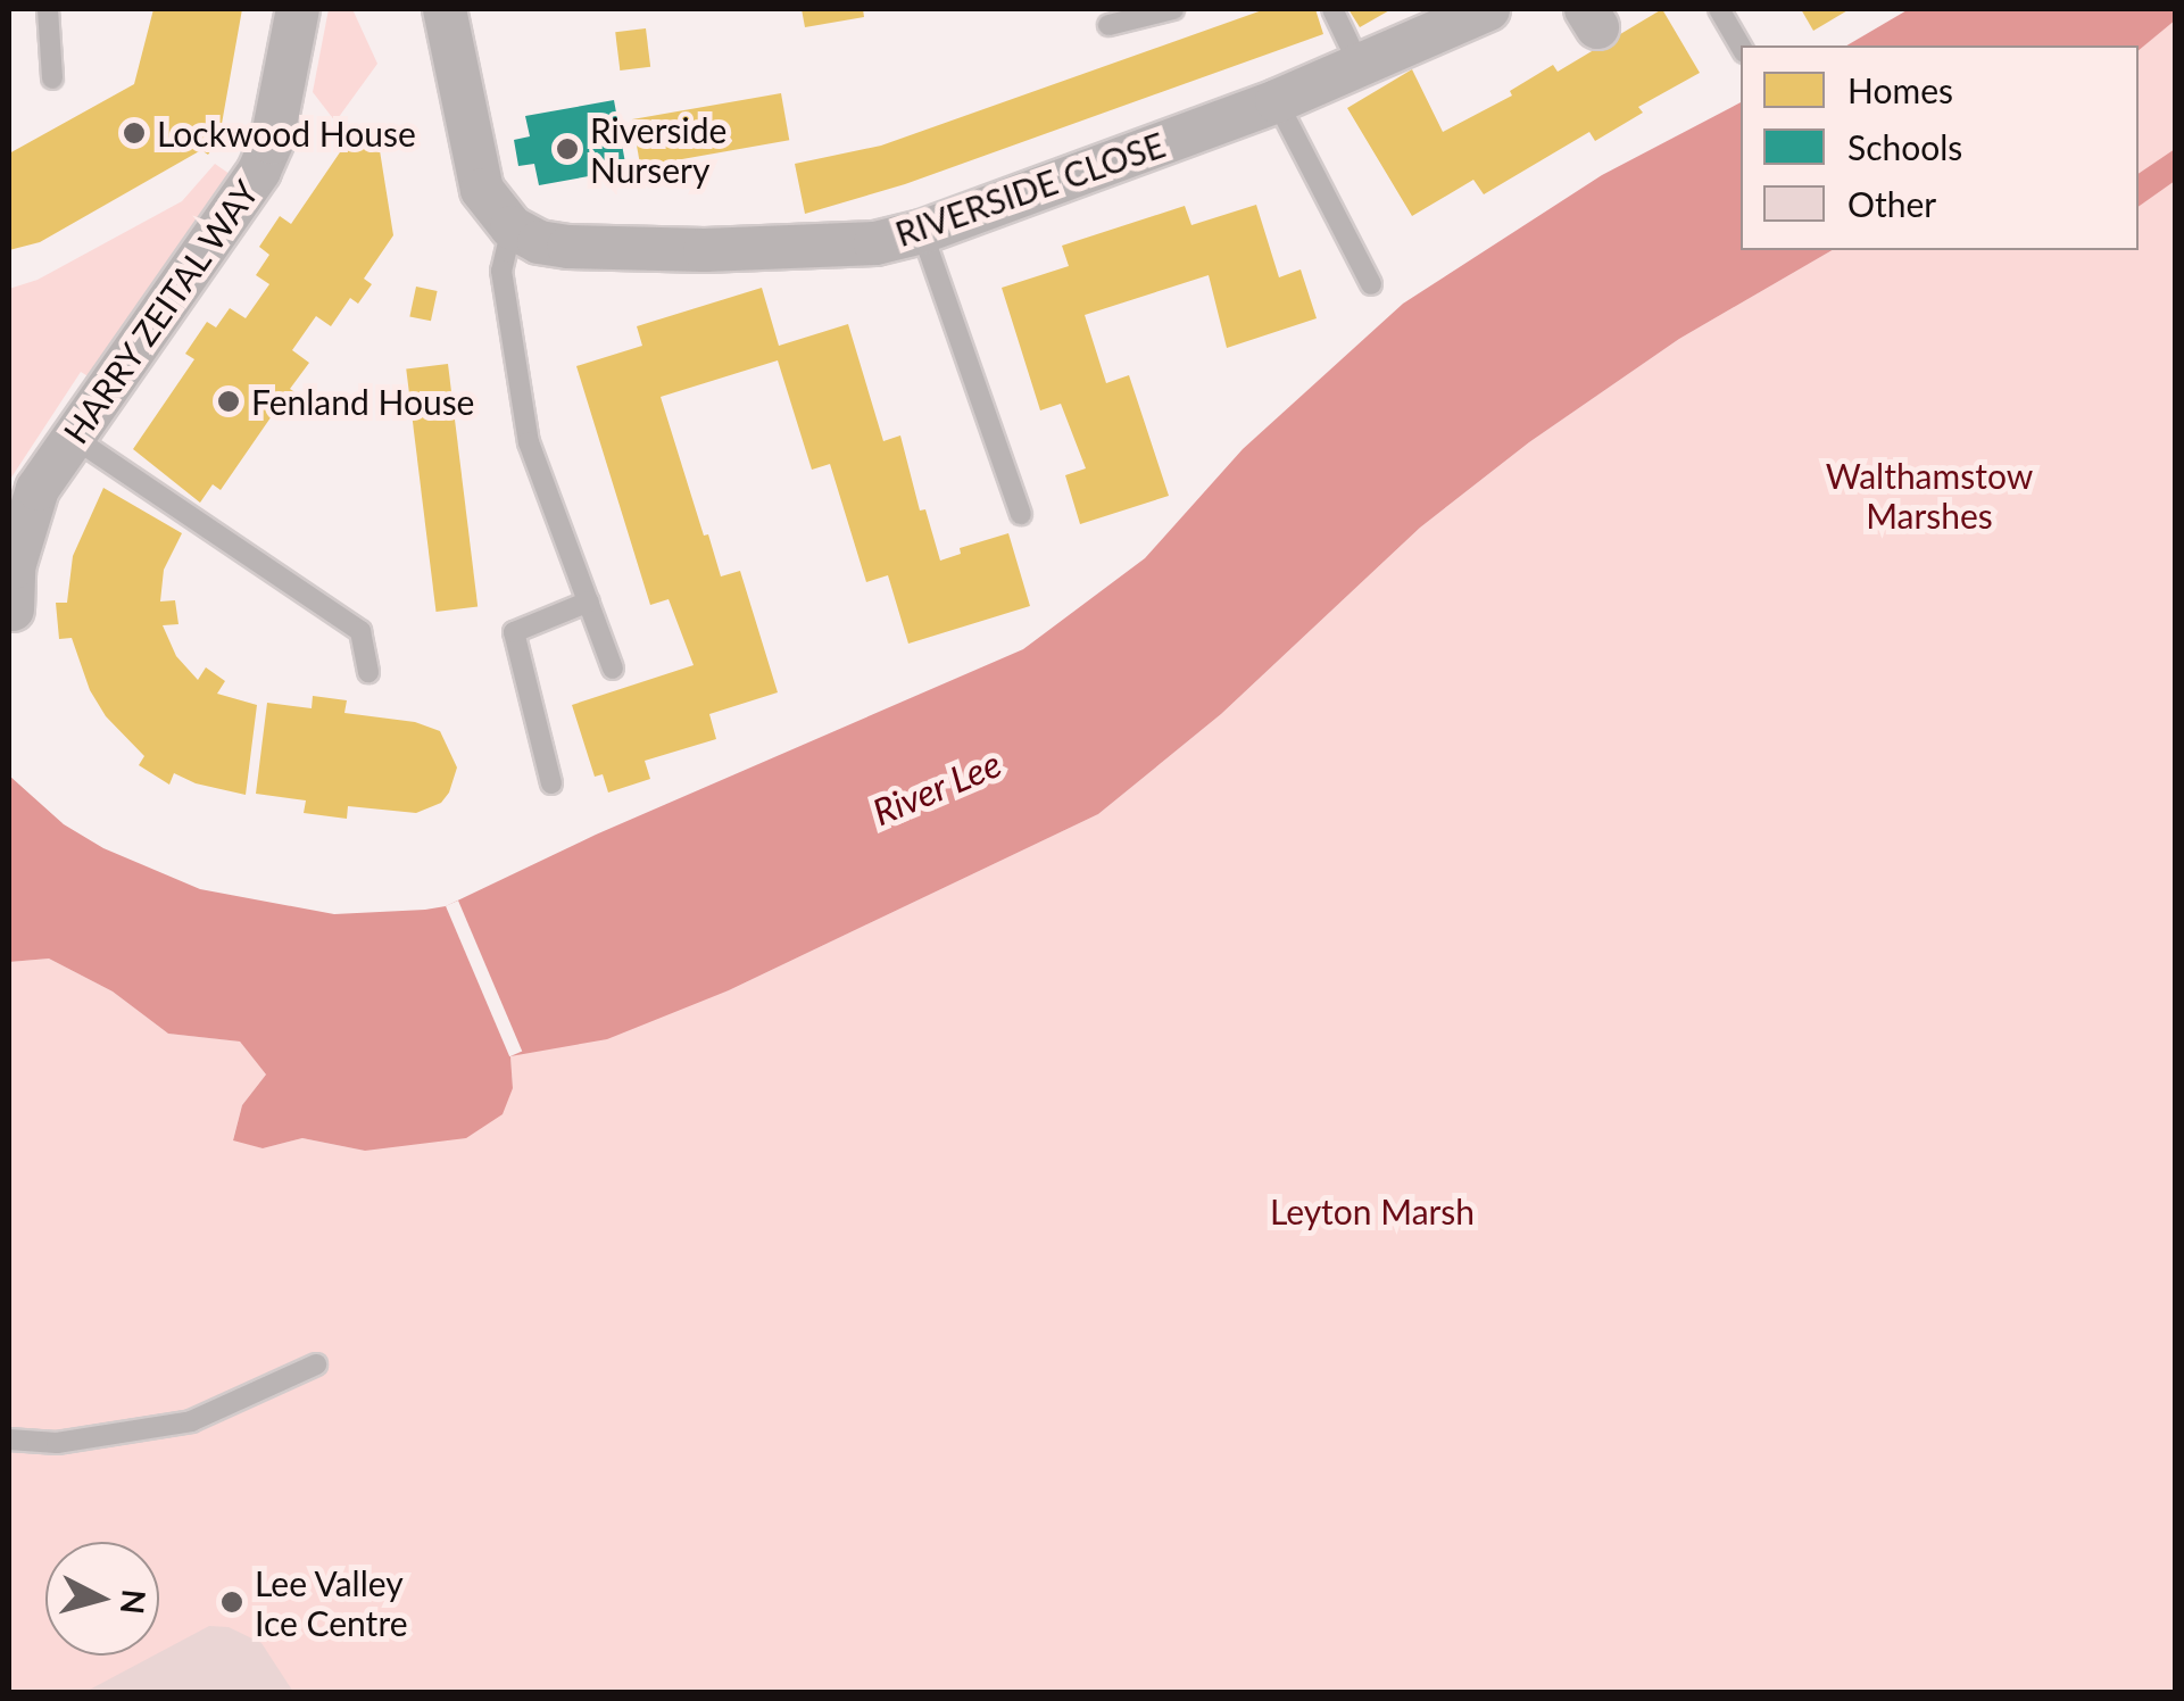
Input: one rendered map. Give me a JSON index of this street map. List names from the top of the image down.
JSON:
{
  "streets": {
    "street": ["RIVERSIDE CLOSE", "HARRY ZEITAL WAY"]
  },
  "water": ["River Lee"],
  "parks": ["Walthamstow Marshes", "Leyton Marsh"],
  "places": [
    "Lockwood House",
    "Riverside Nursery",
    "Fenland House",
    "Lee Valley Ice Centre"
  ],
  "legend": ["Homes", "Schools", "Other"],
  "north": "right"
}
